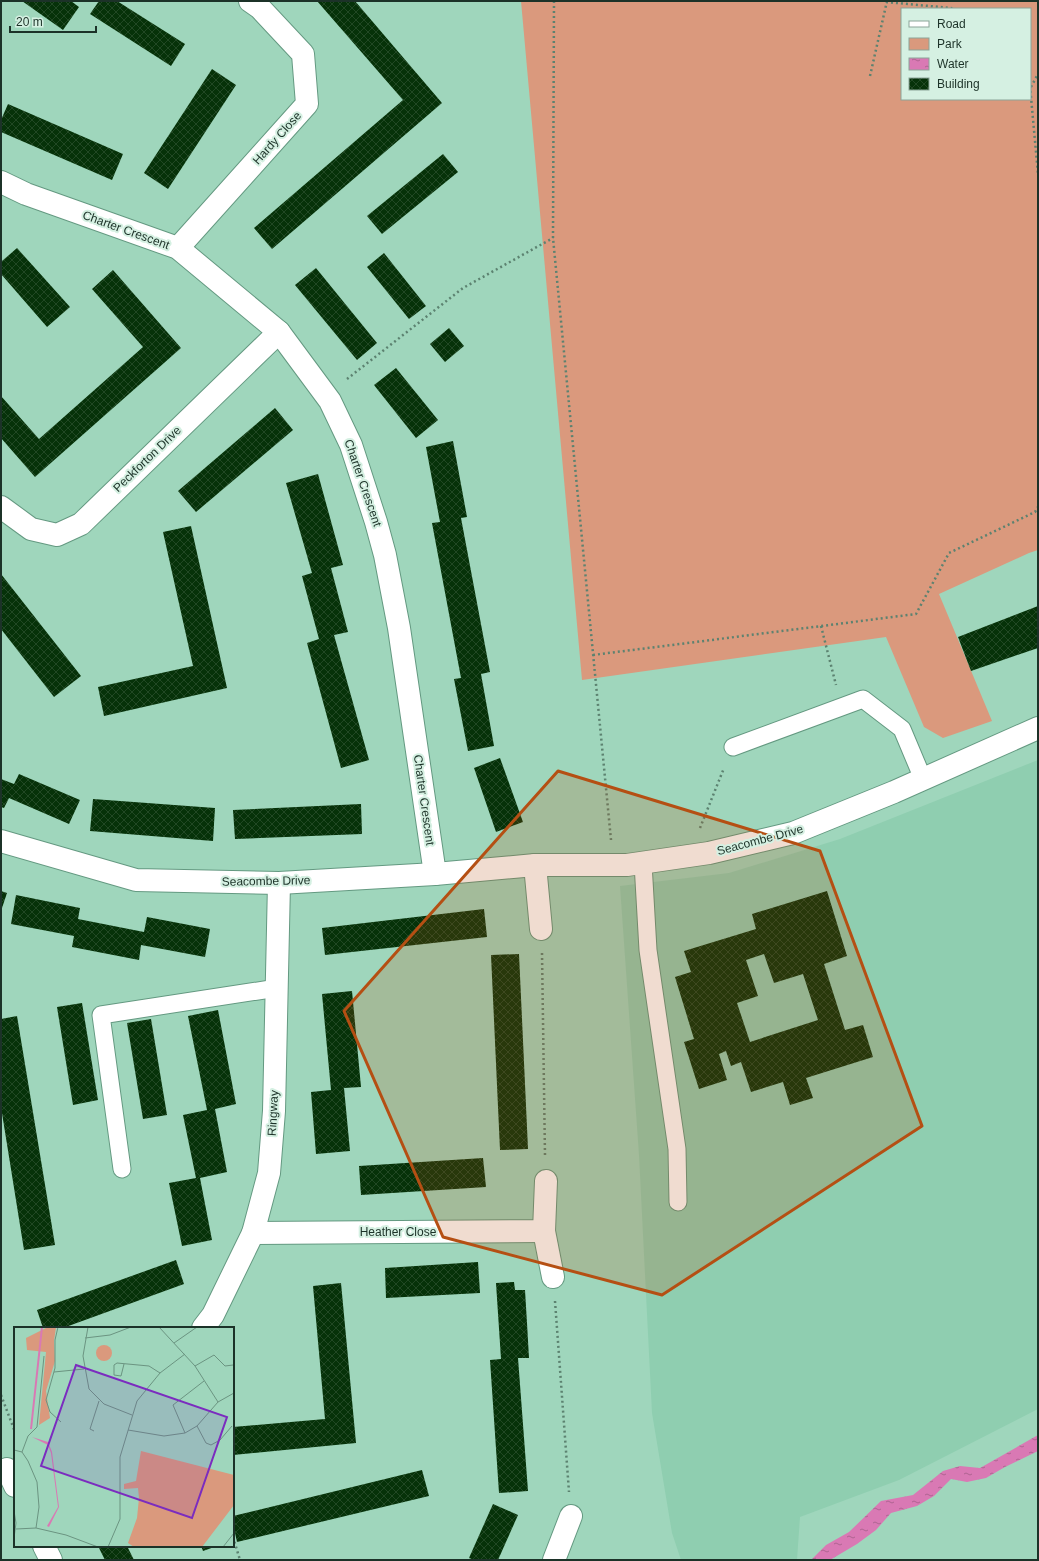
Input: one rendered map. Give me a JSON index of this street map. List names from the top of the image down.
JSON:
{
  "streets": {
    "street": [
      "Hardy Close",
      "Charter Crescent",
      "Peckforton Drive",
      "Seacombe Drive",
      "Ringway",
      "Heather Close"
    ]
  },
  "crossings": [
    ["Hardy Close", "Charter Crescent"],
    ["Charter Crescent", "Peckforton Drive"],
    ["Charter Crescent", "Seacombe Drive"],
    ["Seacombe Drive", "Ringway"],
    ["Ringway", "Heather Close"]
  ],
  "legend": [
    "Road",
    "Park",
    "Water",
    "Building"
  ],
  "scale_bar": "20 m"
}
